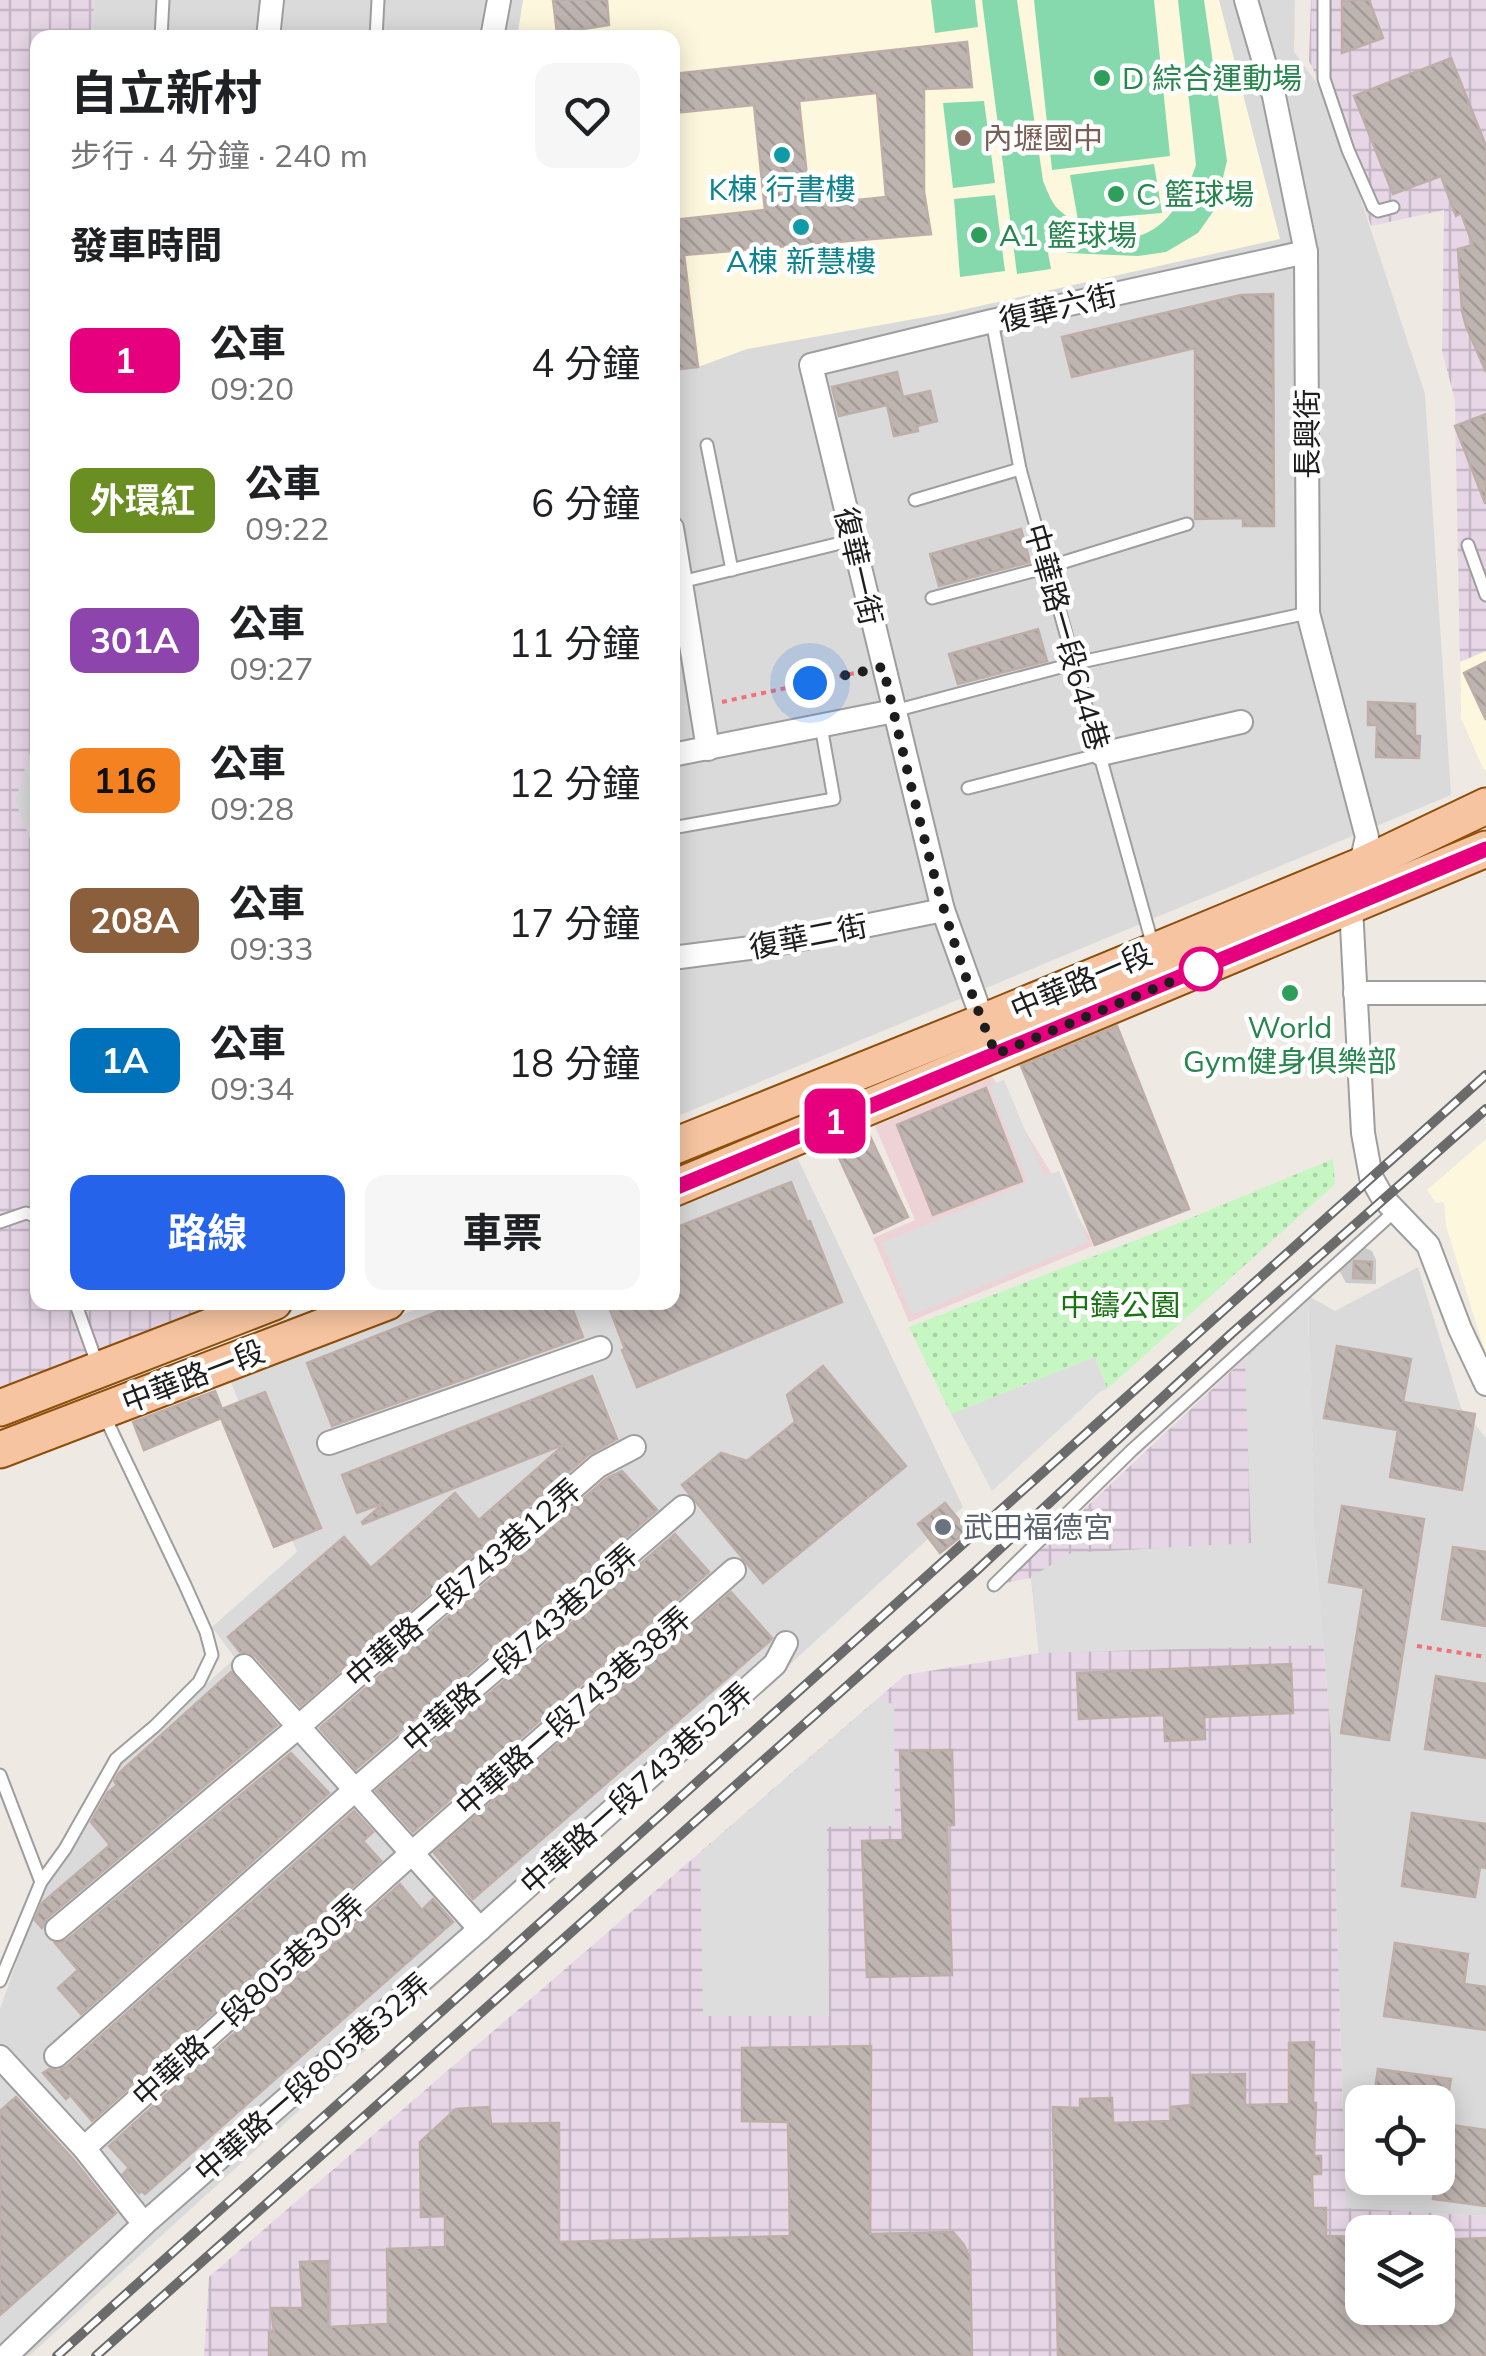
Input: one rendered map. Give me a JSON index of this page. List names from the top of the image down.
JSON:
{
  "streets": {
    "main road": ["中華路一段"],
    "street": [
      "復華六街",
      "長興街",
      "復華一街",
      "復華二街",
      "中華路一段743巷12弄",
      "中華路一段743巷26弄",
      "中華路一段743巷38弄",
      "中華路一段743巷52弄",
      "中華路一段805巷30弄",
      "中華路一段805巷32弄"
    ],
    "lane": ["中華路一段644巷"]
  },
  "crossings": [
    ["復華六街", "長興街"],
    ["復華六街", "復華一街"],
    ["復華六街", "中華路一段644巷"],
    ["長興街", "中華路一段"],
    ["復華一街", "復華二街"],
    ["復華一街", "中華路一段"],
    ["中華路一段644巷", "中華路一段"],
    ["中華路一段743巷38弄", "中華路一段805巷30弄"],
    ["中華路一段743巷52弄", "中華路一段805巷32弄"]
  ],
  "parks": ["中鑄公園"],
  "places": [
    "D 綜合運動場",
    "內壢國中",
    "K棟 行書樓",
    "C 籃球場",
    "A棟 新慧樓",
    "A1 籃球場",
    "World Gym健身俱樂部",
    "武田福德宮"
  ],
  "lines": ["bus line 1"],
  "page": {
    "on_map": "1",
    "heading": [
      ["自立新村", "步行 · 4 分鐘 · 240 m"],
      "發車時間"
    ],
    "list": [
      {
        "mark": "1",
        "name": "公車",
        "note": "09:20",
        "value": "4 分鐘"
      },
      {
        "mark": "外環紅",
        "name": "公車",
        "note": "09:22",
        "value": "6 分鐘"
      },
      {
        "mark": "301A",
        "name": "公車",
        "note": "09:27",
        "value": "11 分鐘"
      },
      {
        "mark": "116",
        "name": "公車",
        "note": "09:28",
        "value": "12 分鐘"
      },
      {
        "mark": "208A",
        "name": "公車",
        "note": "09:33",
        "value": "17 分鐘"
      },
      {
        "mark": "1A",
        "name": "公車",
        "note": "09:34",
        "value": "18 分鐘"
      }
    ],
    "buttons": ["路線", "車票"]
  }
}
